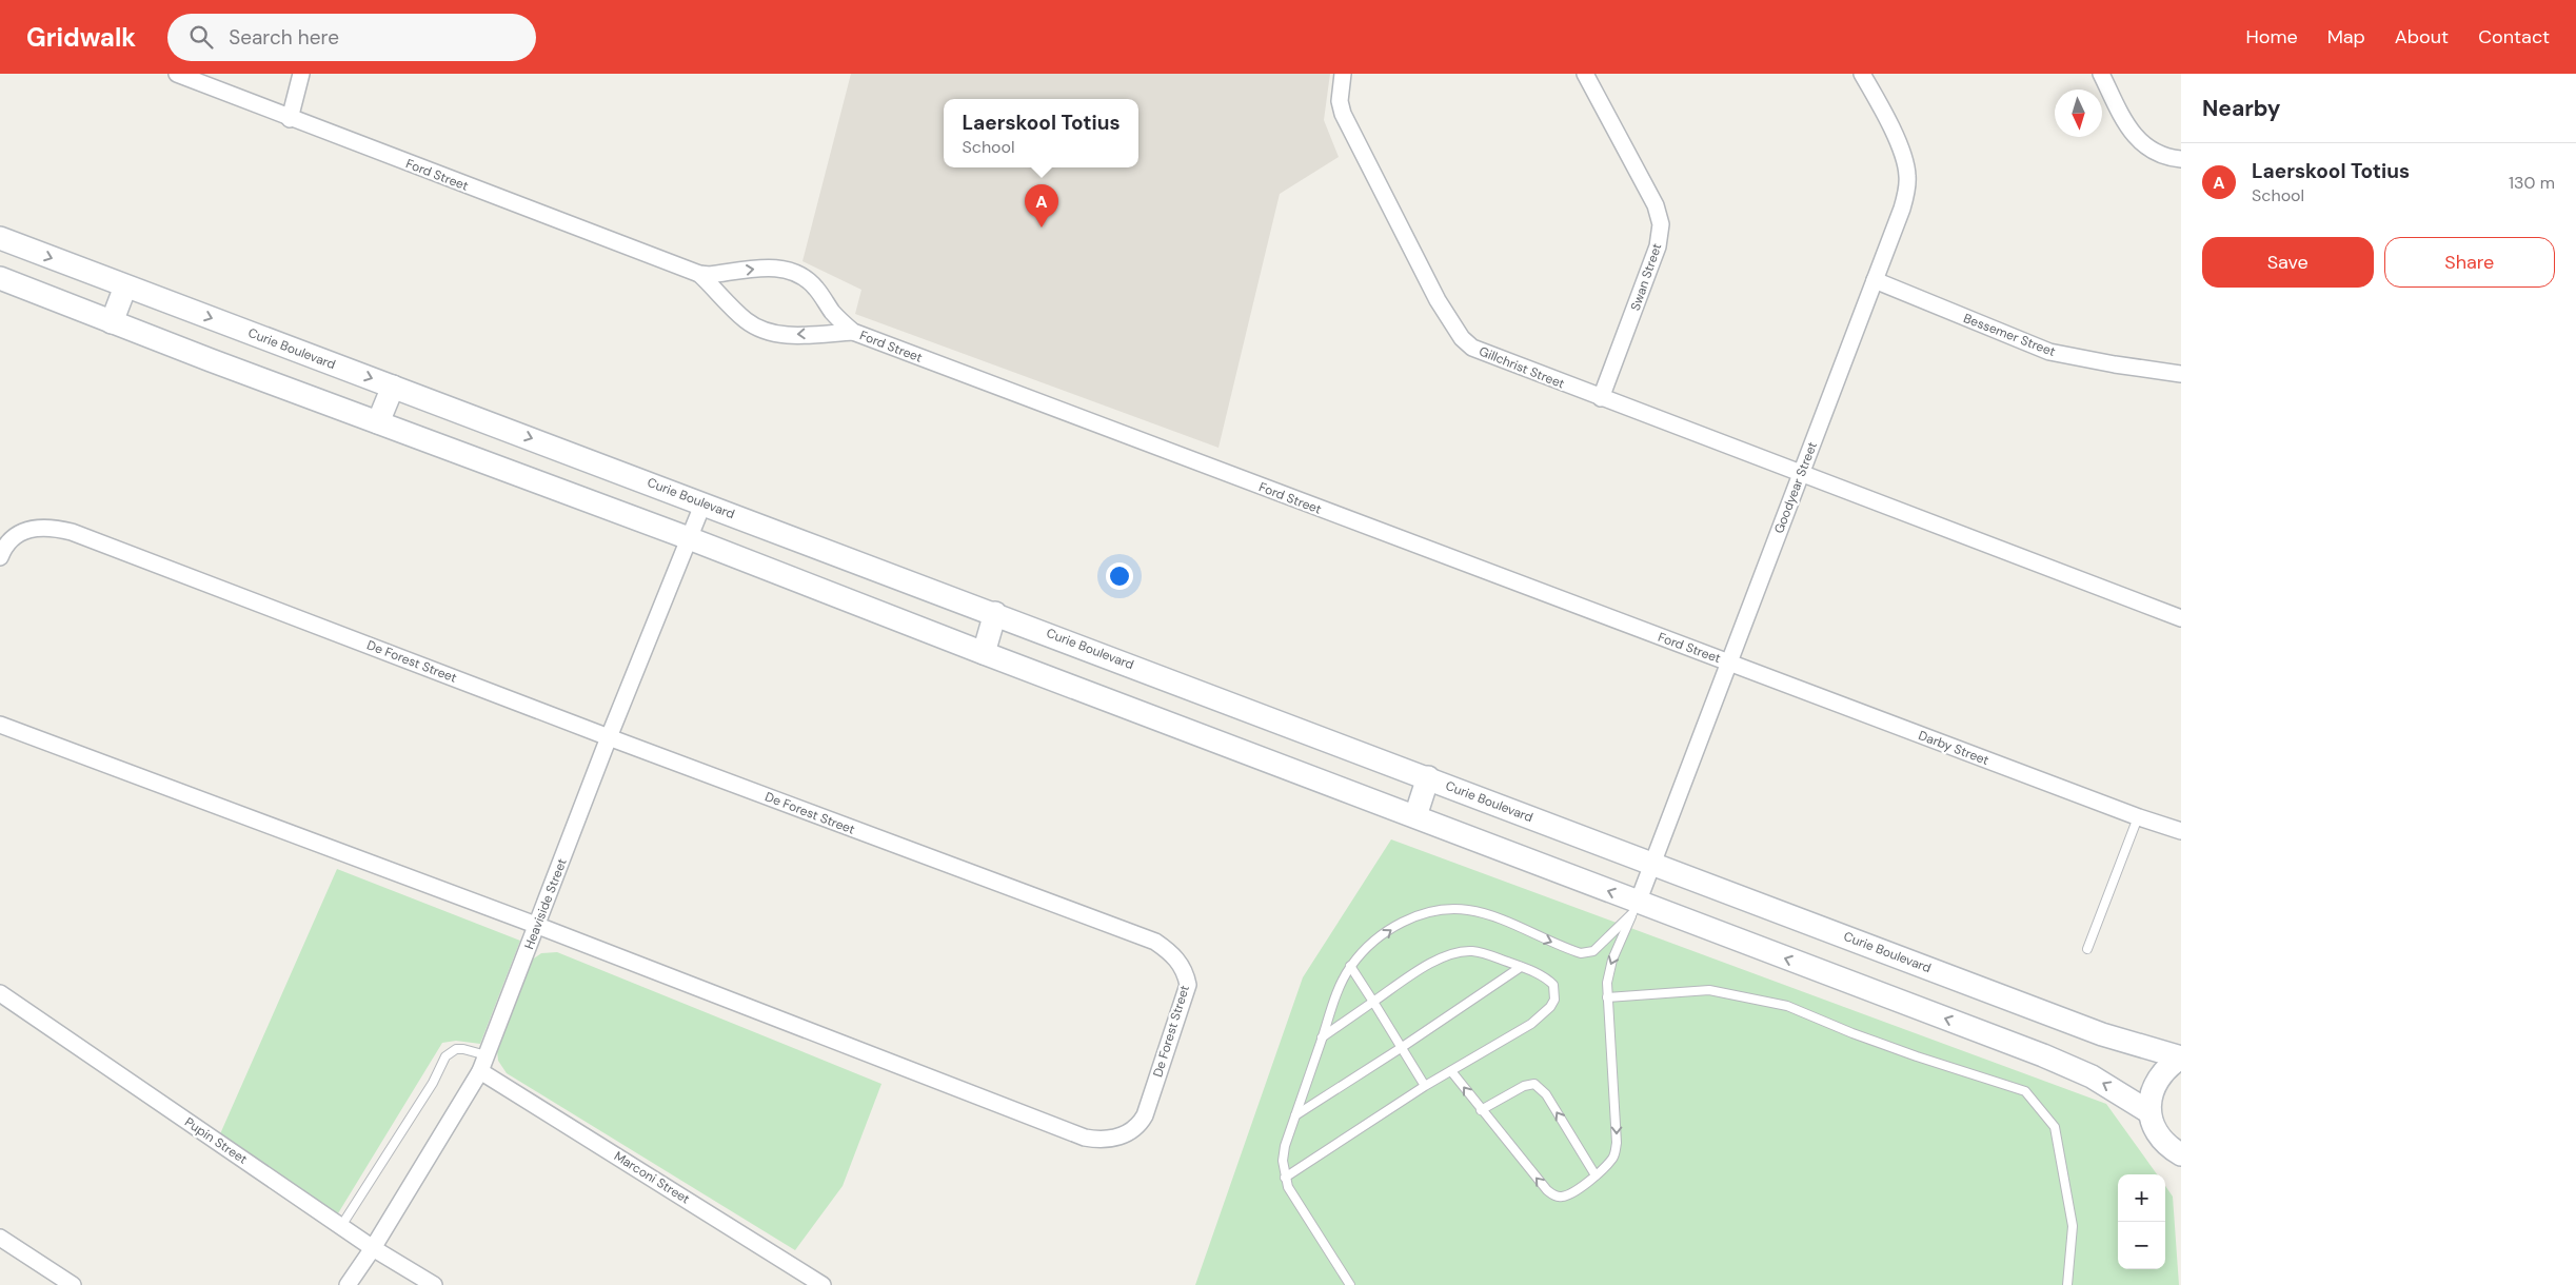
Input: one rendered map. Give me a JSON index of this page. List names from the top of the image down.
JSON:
{
  "streets": {
    "street": [
      "Ford Street",
      "Swan Street",
      "Bessemer Street",
      "Curie Boulevard",
      "Gillchrist Street",
      "Goodyear Street",
      "De Forest Street",
      "Darby Street",
      "Heaviside Street",
      "Pupin Street",
      "Marconi Street"
    ]
  },
  "crossings": [
    ["Ford Street", "Goodyear Street"],
    ["Ford Street", "Darby Street"],
    ["Swan Street", "Gillchrist Street"],
    ["Bessemer Street", "Goodyear Street"],
    ["Curie Boulevard", "Goodyear Street"],
    ["Curie Boulevard", "Heaviside Street"],
    ["Gillchrist Street", "Goodyear Street"],
    ["Goodyear Street", "Darby Street"],
    ["De Forest Street", "Heaviside Street"],
    ["Heaviside Street", "Pupin Street"],
    ["Heaviside Street", "Marconi Street"]
  ],
  "north": "bottom",
  "page": {
    "header": "Gridwalk",
    "search": "Search here",
    "nav": [
      "Home",
      "Map",
      "About",
      "Contact"
    ],
    "heading": "Nearby",
    "popup": ["Laerskool Totius", "School"],
    "list": [
      {
        "mark": "A",
        "name": "Laerskool Totius",
        "note": "School",
        "value": "130 m"
      }
    ],
    "pins": "A",
    "buttons": ["Save", "Share"],
    "map_buttons": ["+", "−"]
  }
}
